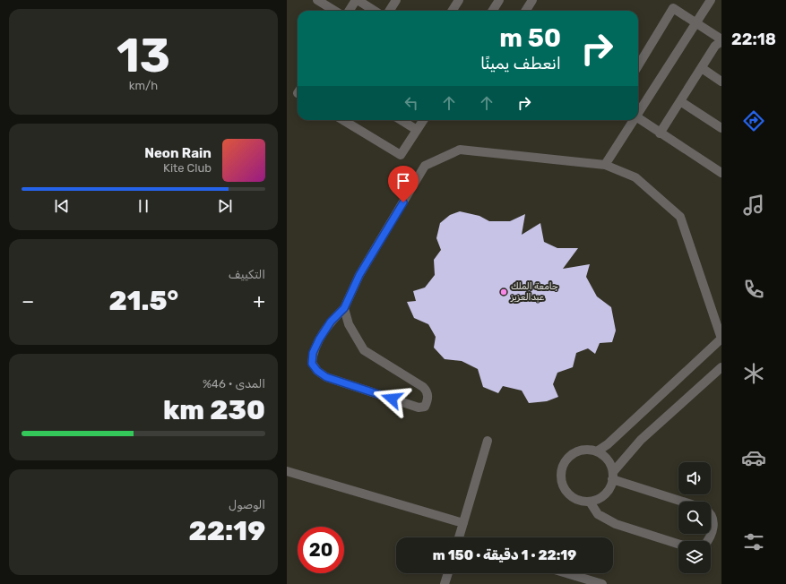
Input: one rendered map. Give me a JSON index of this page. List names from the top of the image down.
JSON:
{
  "places": ["جامعة الملك عبدالعزيز"],
  "page": {
    "tabs": "22:18",
    "tile": [
      ["13", "km/h"],
      "التكييف",
      ["المدى · 46%", "230 km"],
      ["الوصول", "22:19"]
    ],
    "turn": ["50 m", "انعطف يمينًا"],
    "song": ["Neon Rain", "Kite Club"],
    "heat": ["−", "21.5°", "+"],
    "limit": "20",
    "trip": "22:19 · 1 دقيقة · 150 m"
  }
}
